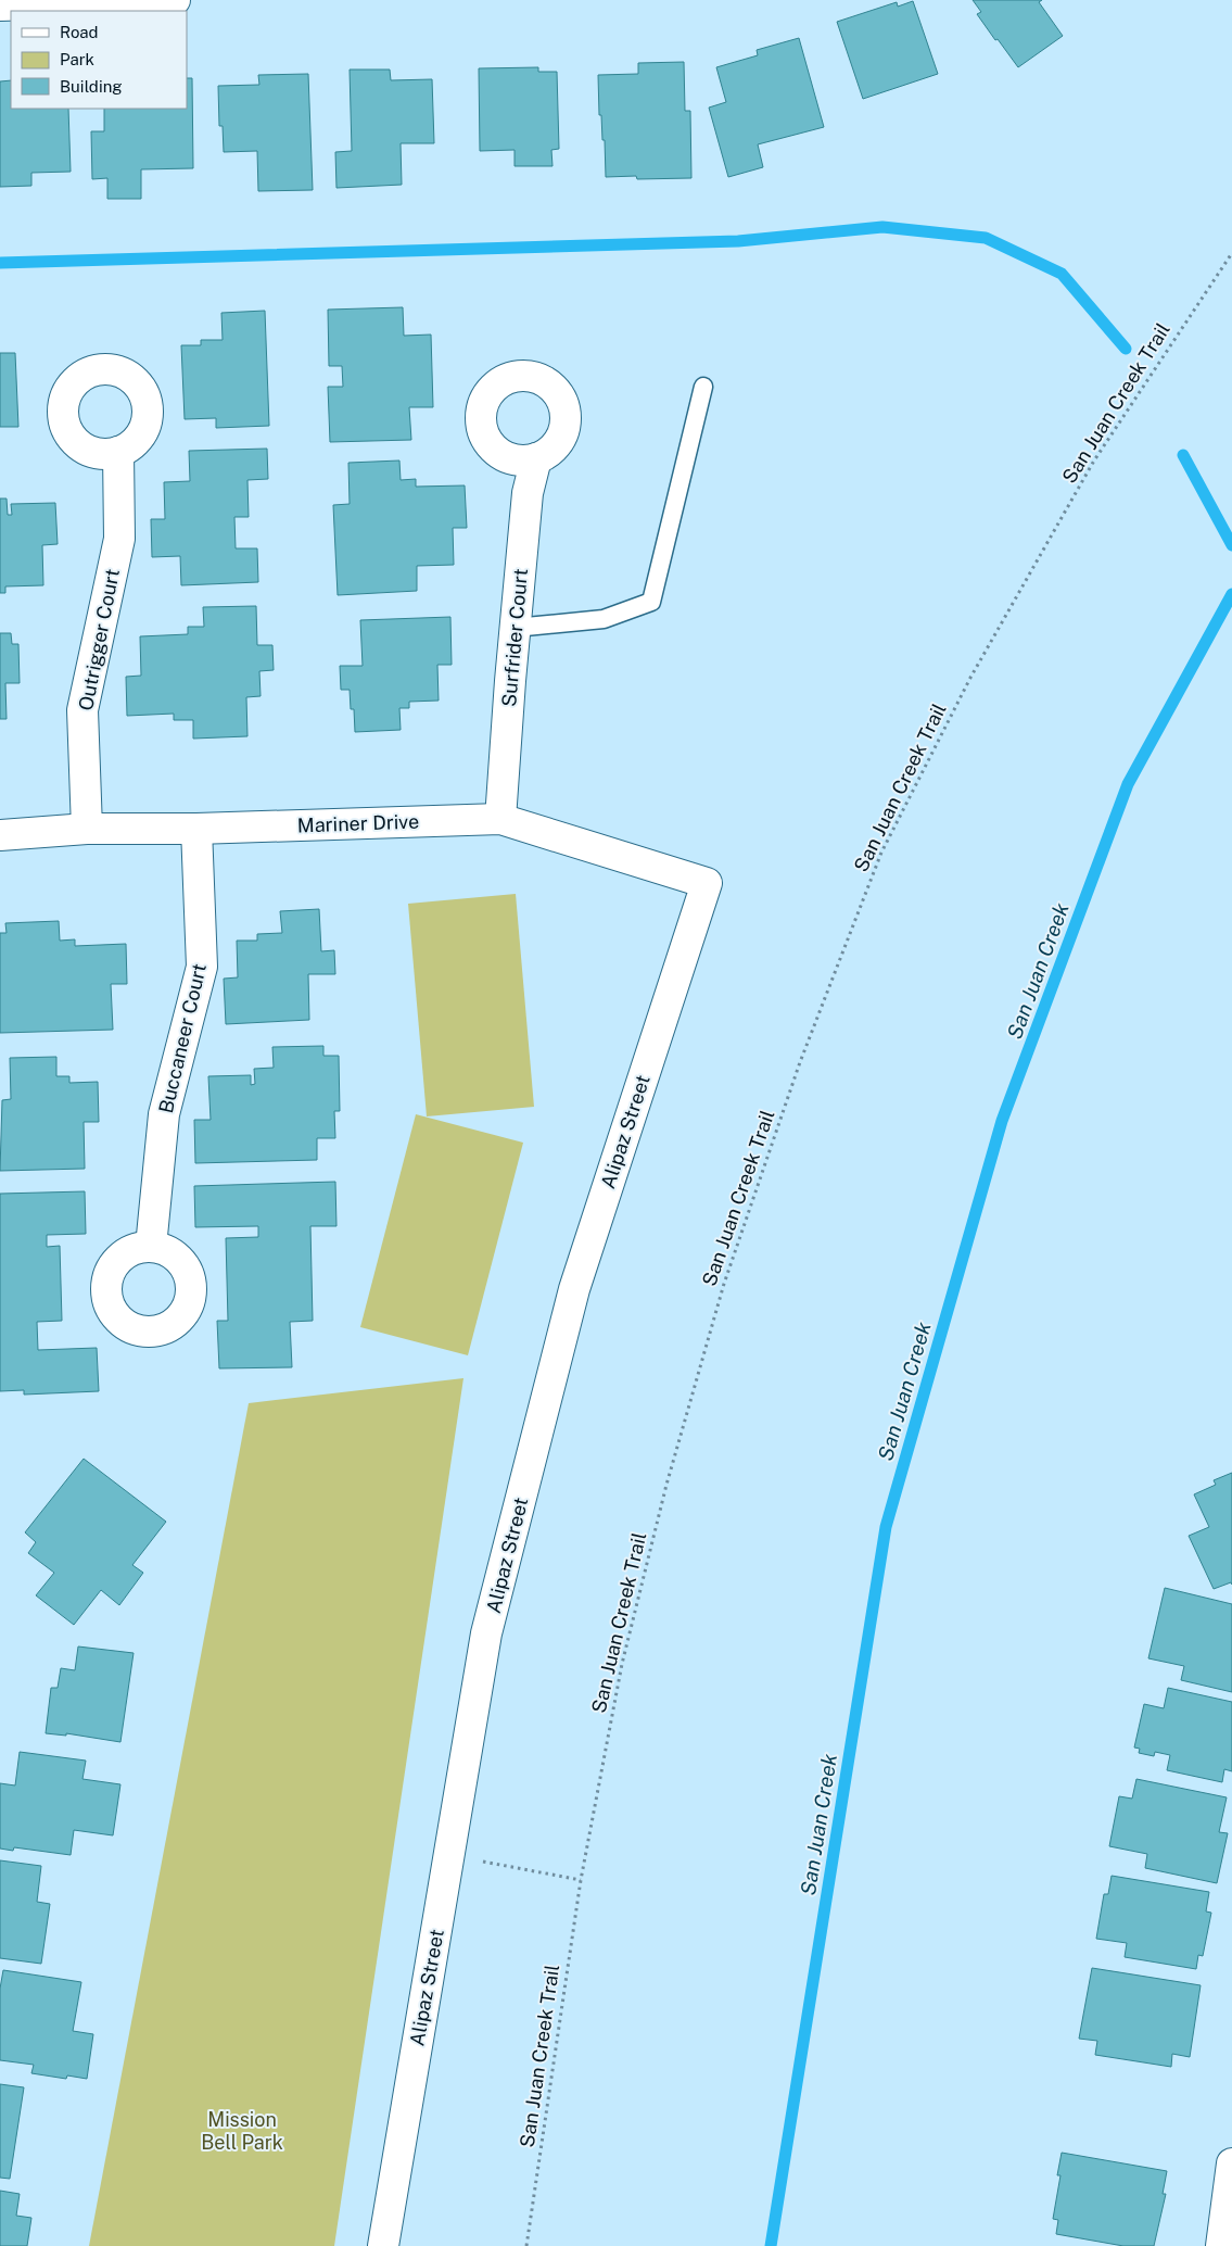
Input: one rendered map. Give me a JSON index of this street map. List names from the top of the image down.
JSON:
{
  "streets": {
    "street": [
      "Surfrider Court",
      "Outrigger Court",
      "Mariner Drive",
      "Buccaneer Court",
      "Alipaz Street"
    ],
    "path": ["San Juan Creek Trail"]
  },
  "crossings": [
    ["Surfrider Court", "Mariner Drive"],
    ["Outrigger Court", "Mariner Drive"],
    ["Mariner Drive", "Buccaneer Court"],
    ["Mariner Drive", "Alipaz Street"]
  ],
  "water": ["San Juan Creek"],
  "parks": ["Mission Bell Park"],
  "legend": ["Road", "Park", "Building"]
}
